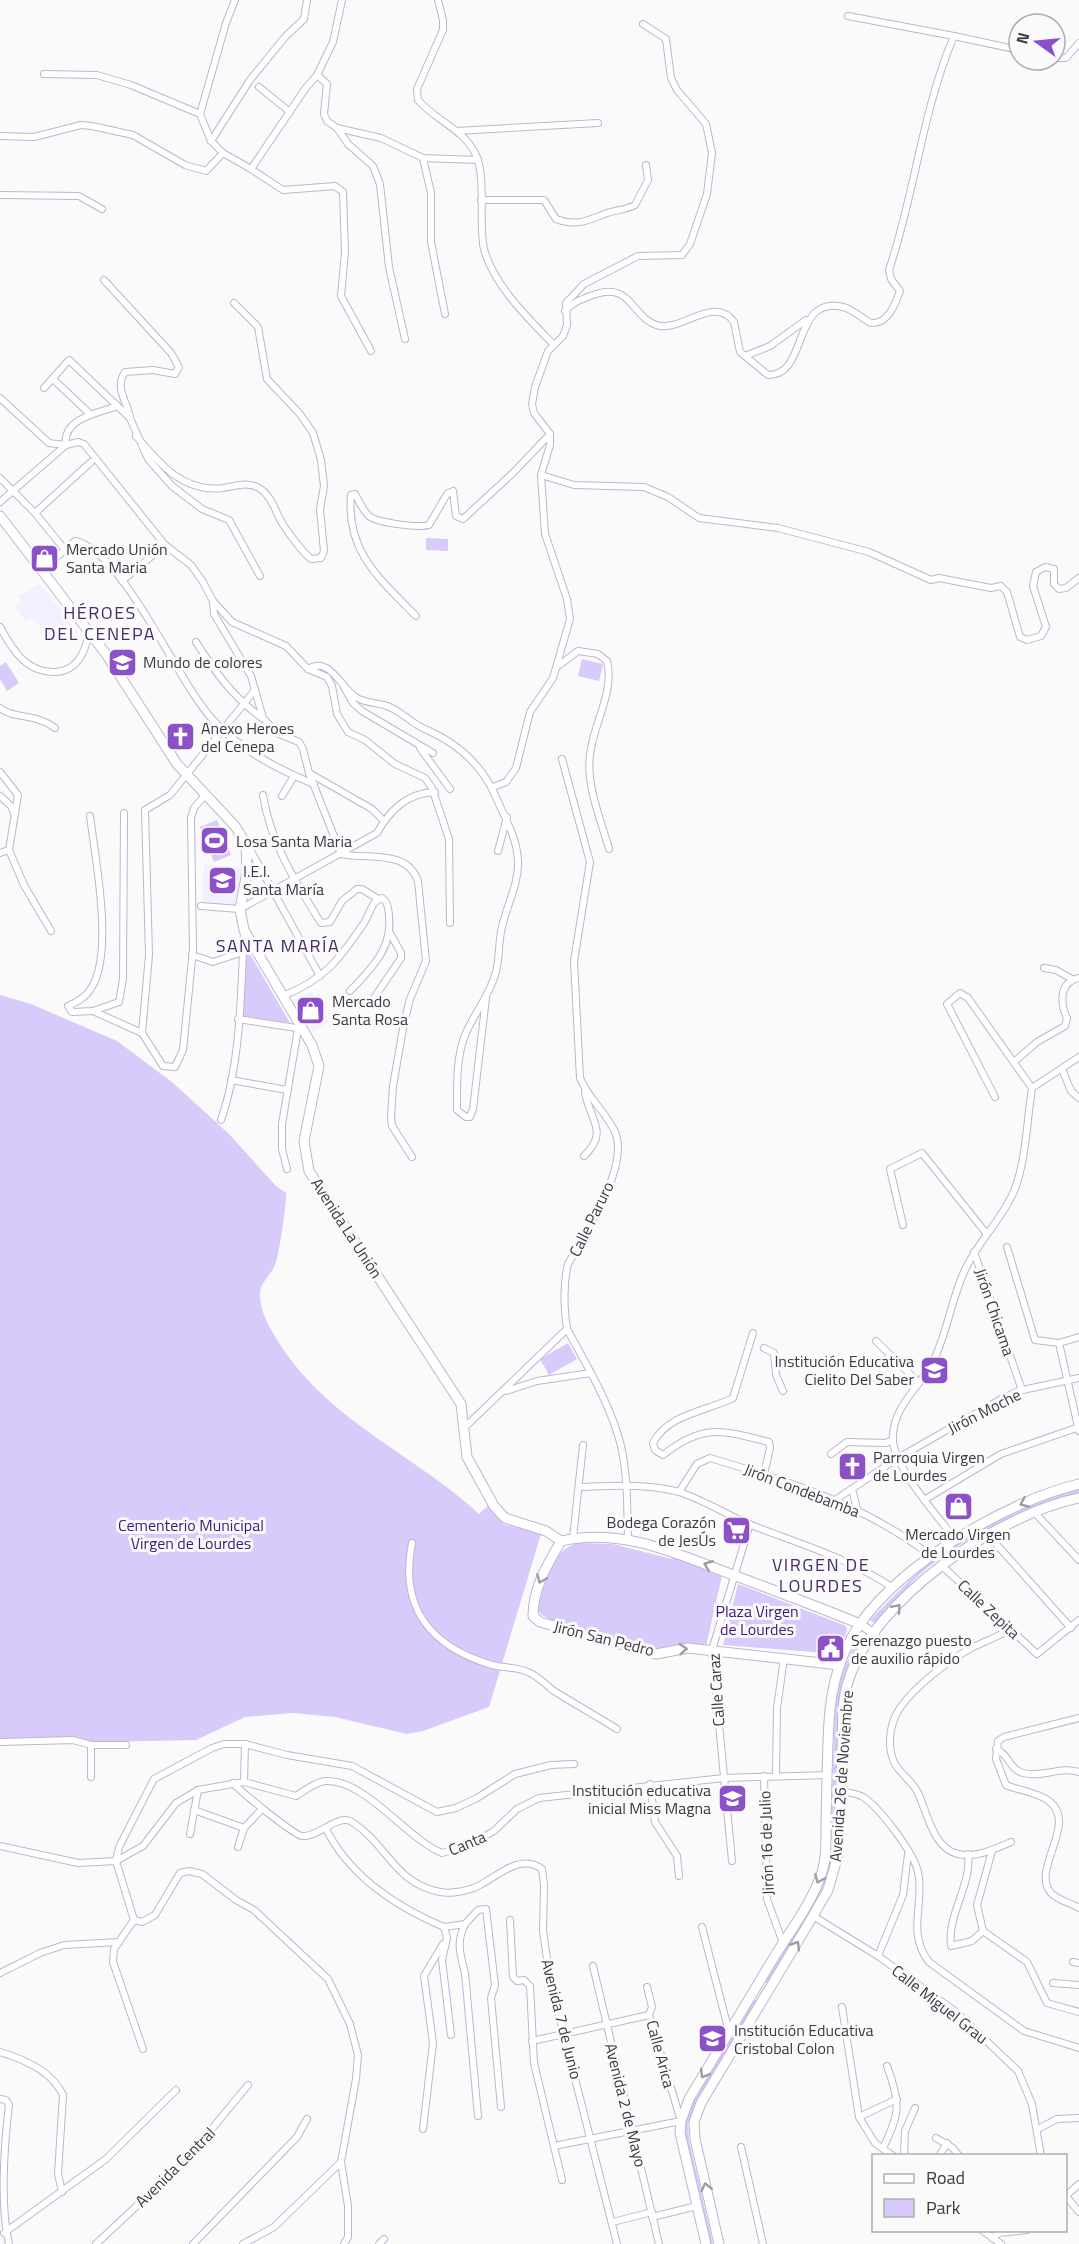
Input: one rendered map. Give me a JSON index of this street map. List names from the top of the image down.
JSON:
{
  "streets": {
    "main road": ["Avenida La Unión", "Jirón San Pedro", "Avenida 26 de Noviembre"],
    "street": [
      "Calle Paruro",
      "Jirón Chicama",
      "Jirón Moche",
      "Jirón Condebamba",
      "Calle Zepita",
      "Calle Caraz",
      "Canta",
      "Jirón 16 de Julio",
      "Calle Miguel Grau",
      "Avenida 7 de Junio",
      "Calle Arica",
      "Avenida 2 de Mayo",
      "Avenida Central"
    ]
  },
  "crossings": [
    ["Avenida La Unión", "Jirón San Pedro"],
    ["Jirón Chicama", "Jirón Moche"],
    ["Jirón Moche", "Jirón Condebamba"],
    ["Jirón Condebamba", "Avenida 26 de Noviembre"],
    ["Calle Zepita", "Avenida 26 de Noviembre"],
    ["Jirón San Pedro", "Calle Caraz"],
    ["Jirón San Pedro", "Avenida 26 de Noviembre"],
    ["Calle Caraz", "Canta"],
    ["Avenida 26 de Noviembre", "Canta"],
    ["Avenida 26 de Noviembre", "Jirón 16 de Julio"],
    ["Avenida 26 de Noviembre", "Calle Miguel Grau"],
    ["Avenida 26 de Noviembre", "Calle Arica"],
    ["Canta", "Jirón 16 de Julio"],
    ["Canta", "Avenida 7 de Junio"]
  ],
  "districts": ["HÉROES DEL CENEPA", "SANTA MARÍA", "VIRGEN DE LOURDES"],
  "parks": ["Cementerio Municipal Virgen de Lourdes", "Plaza Virgen de Lourdes"],
  "places": {
    "shop": ["Mercado Unión Santa Maria", "Mercado Santa Rosa", "Mercado Virgen de Lourdes"],
    "school or university": [
      "Mundo de colores",
      "I.E.I. Santa María",
      "Institución Educativa Cielito Del Saber",
      "Institución educativa inicial Miss Magna",
      "Institución Educativa Cristobal Colon"
    ],
    "church": ["Anexo Heroes del Cenepa", "Parroquia Virgen de Lourdes"],
    "sports": ["Losa Santa Maria"],
    "supermarket": ["Bodega Corazón de JesÚs"],
    "public building": ["Serenazgo puesto de auxilio rápido"]
  },
  "legend": ["Road", "Park"],
  "north": "left"
}
